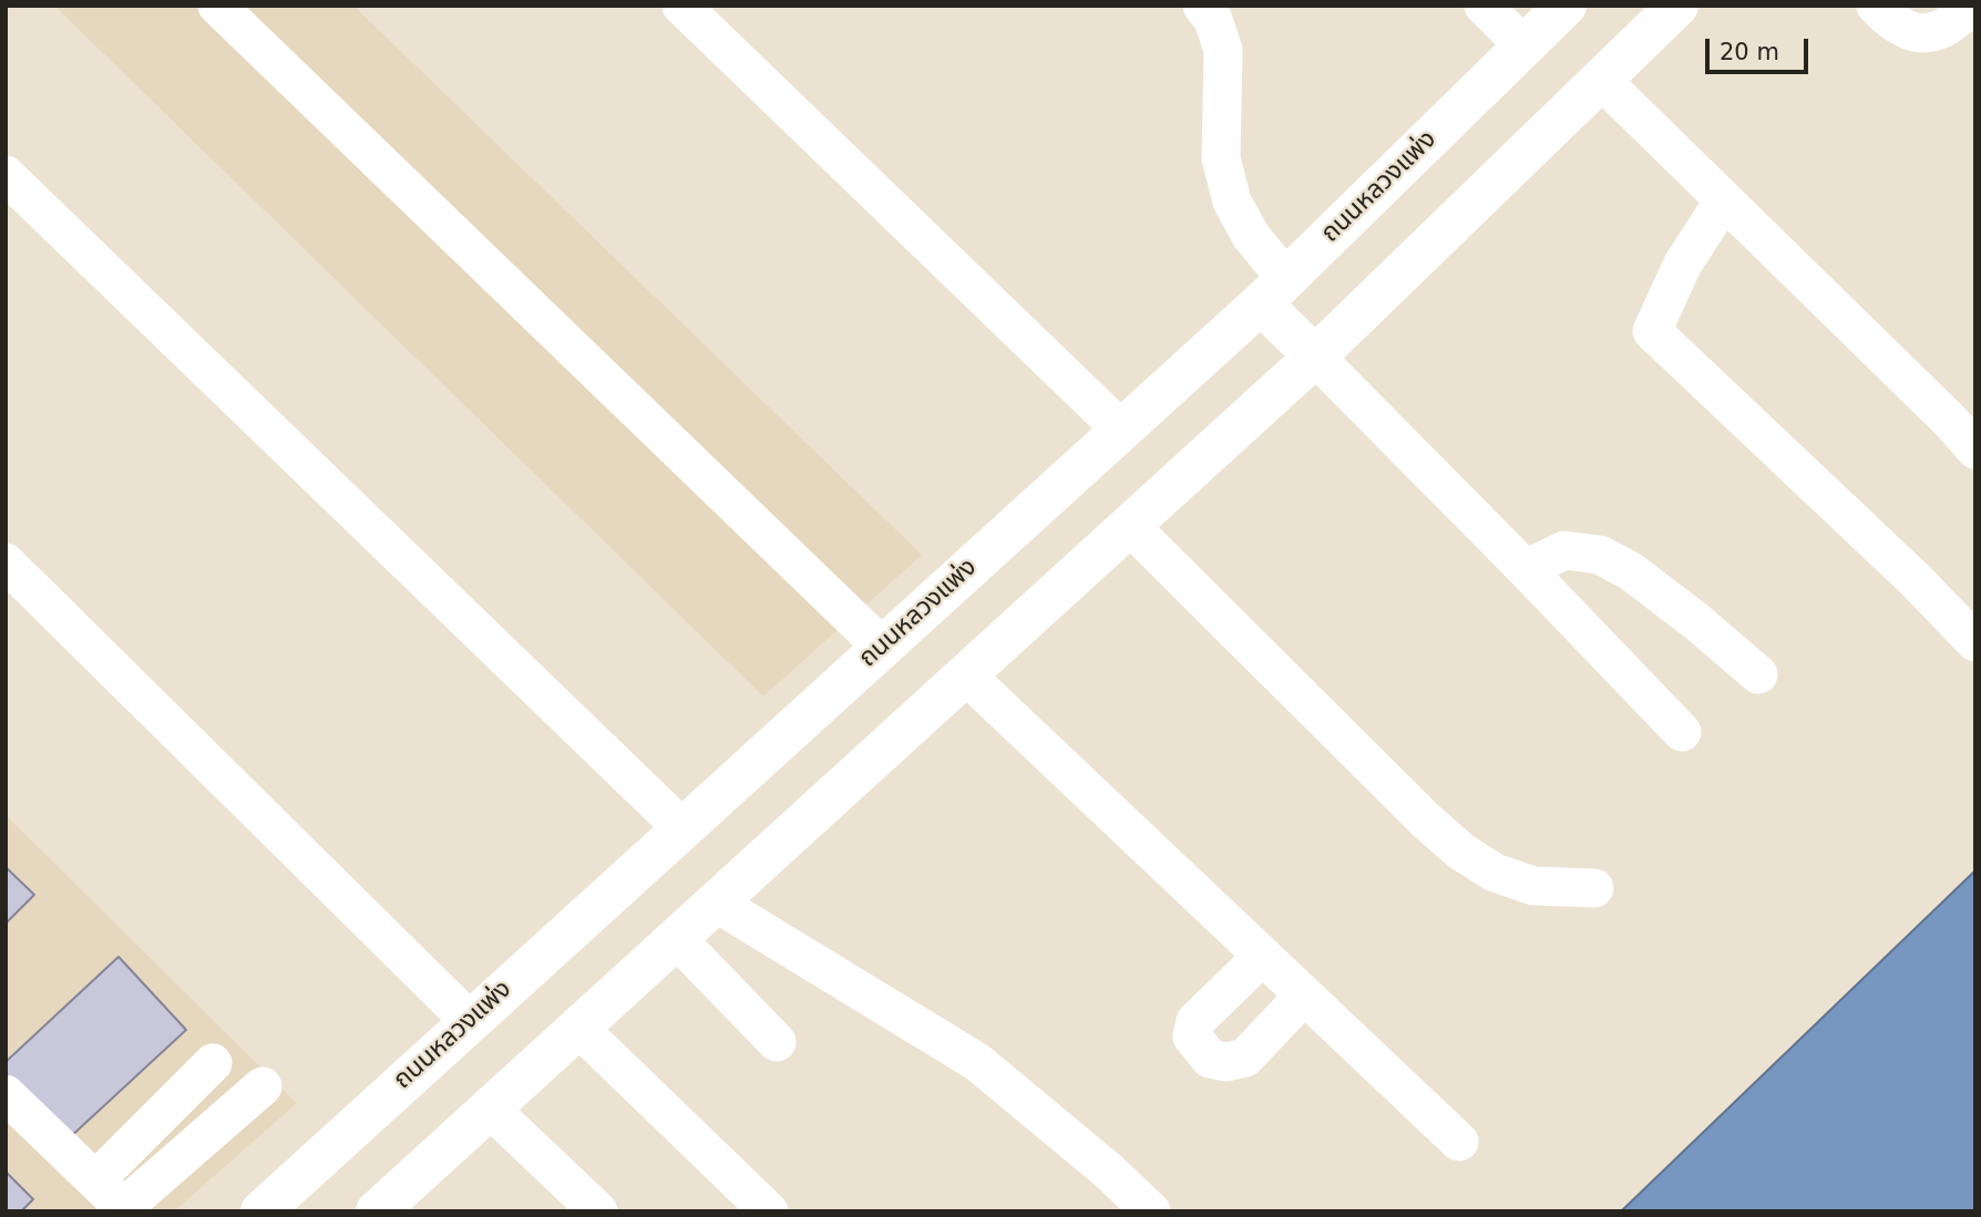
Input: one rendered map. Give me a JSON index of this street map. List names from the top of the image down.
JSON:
{
  "streets": {
    "main road": ["ถนนหลวงแพ่ง"]
  },
  "scale_bar": "20 m"
}
